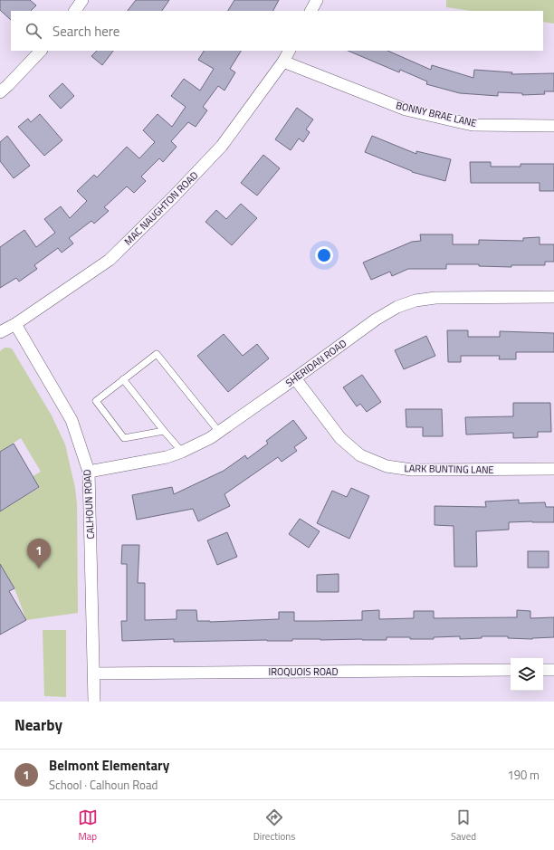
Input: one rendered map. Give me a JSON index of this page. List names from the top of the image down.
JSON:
{
  "streets": {
    "street": [
      "BONNY BRAE LANE",
      "MAC NAUGHTON ROAD",
      "SHERIDAN ROAD",
      "LARK BUNTING LANE",
      "CALHOUN ROAD",
      "IROQUOIS ROAD"
    ]
  },
  "crossings": [
    ["BONNY BRAE LANE", "MAC NAUGHTON ROAD"],
    ["MAC NAUGHTON ROAD", "CALHOUN ROAD"],
    ["SHERIDAN ROAD", "LARK BUNTING LANE"],
    ["SHERIDAN ROAD", "CALHOUN ROAD"],
    ["CALHOUN ROAD", "IROQUOIS ROAD"]
  ],
  "page": {
    "search": "Search here",
    "pins": "1",
    "heading": "Nearby",
    "list": [
      {
        "mark": "1",
        "name": "Belmont Elementary",
        "note": "School · Calhoun Road",
        "value": "190 m"
      }
    ],
    "nav": ["Map", "Directions", "Saved"]
  }
}
